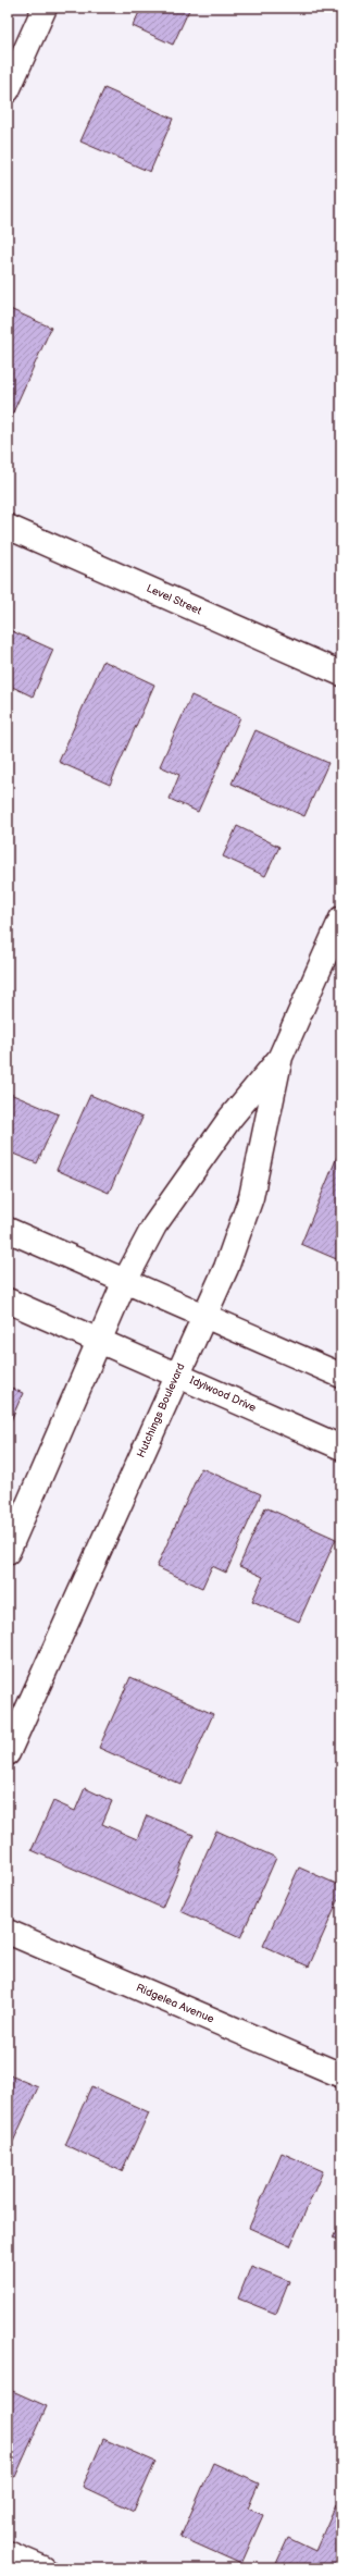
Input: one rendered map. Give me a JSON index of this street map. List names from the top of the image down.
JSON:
{
  "streets": {
    "street": [
      "Level Street",
      "Idylwood Drive",
      "Hutchings Boulevard",
      "Ridgelea Avenue"
    ]
  },
  "crossings": [
    ["Idylwood Drive", "Hutchings Boulevard"]
  ]
}
